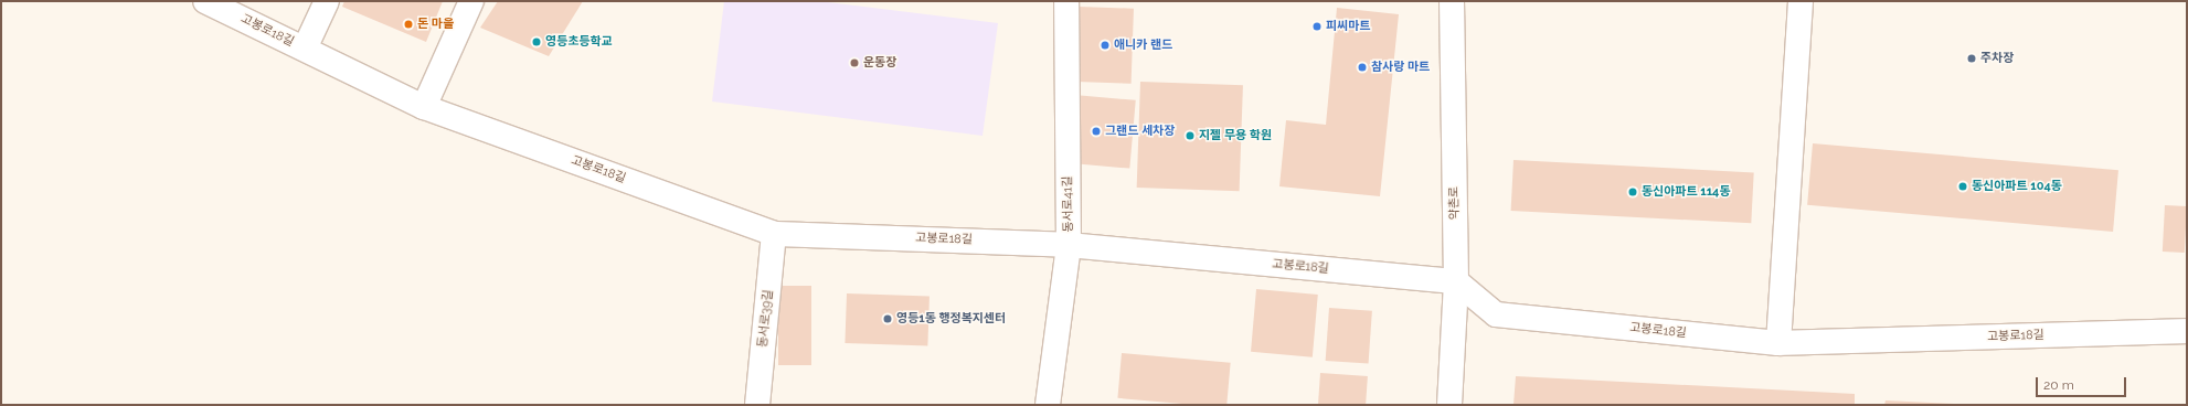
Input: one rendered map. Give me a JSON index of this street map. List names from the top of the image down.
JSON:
{
  "streets": {
    "street": [
      "고봉로18길",
      "약촌로",
      "동서로41길",
      "동서로39길"
    ]
  },
  "crossings": [
    ["고봉로18길", "약촌로"],
    ["고봉로18길", "동서로41길"],
    ["고봉로18길", "동서로39길"]
  ],
  "places": [
    "돈 마을",
    "피씨마트",
    "영등초등학교",
    "애니카 랜드",
    "주차장",
    "운동장",
    "참사랑 마트",
    "그랜드 세차장",
    "지젤 무용 학원",
    "동신아파트 104동",
    "동신아파트 114동",
    "영등1동 행정복지센터"
  ],
  "scale_bar": "20 m"
}
